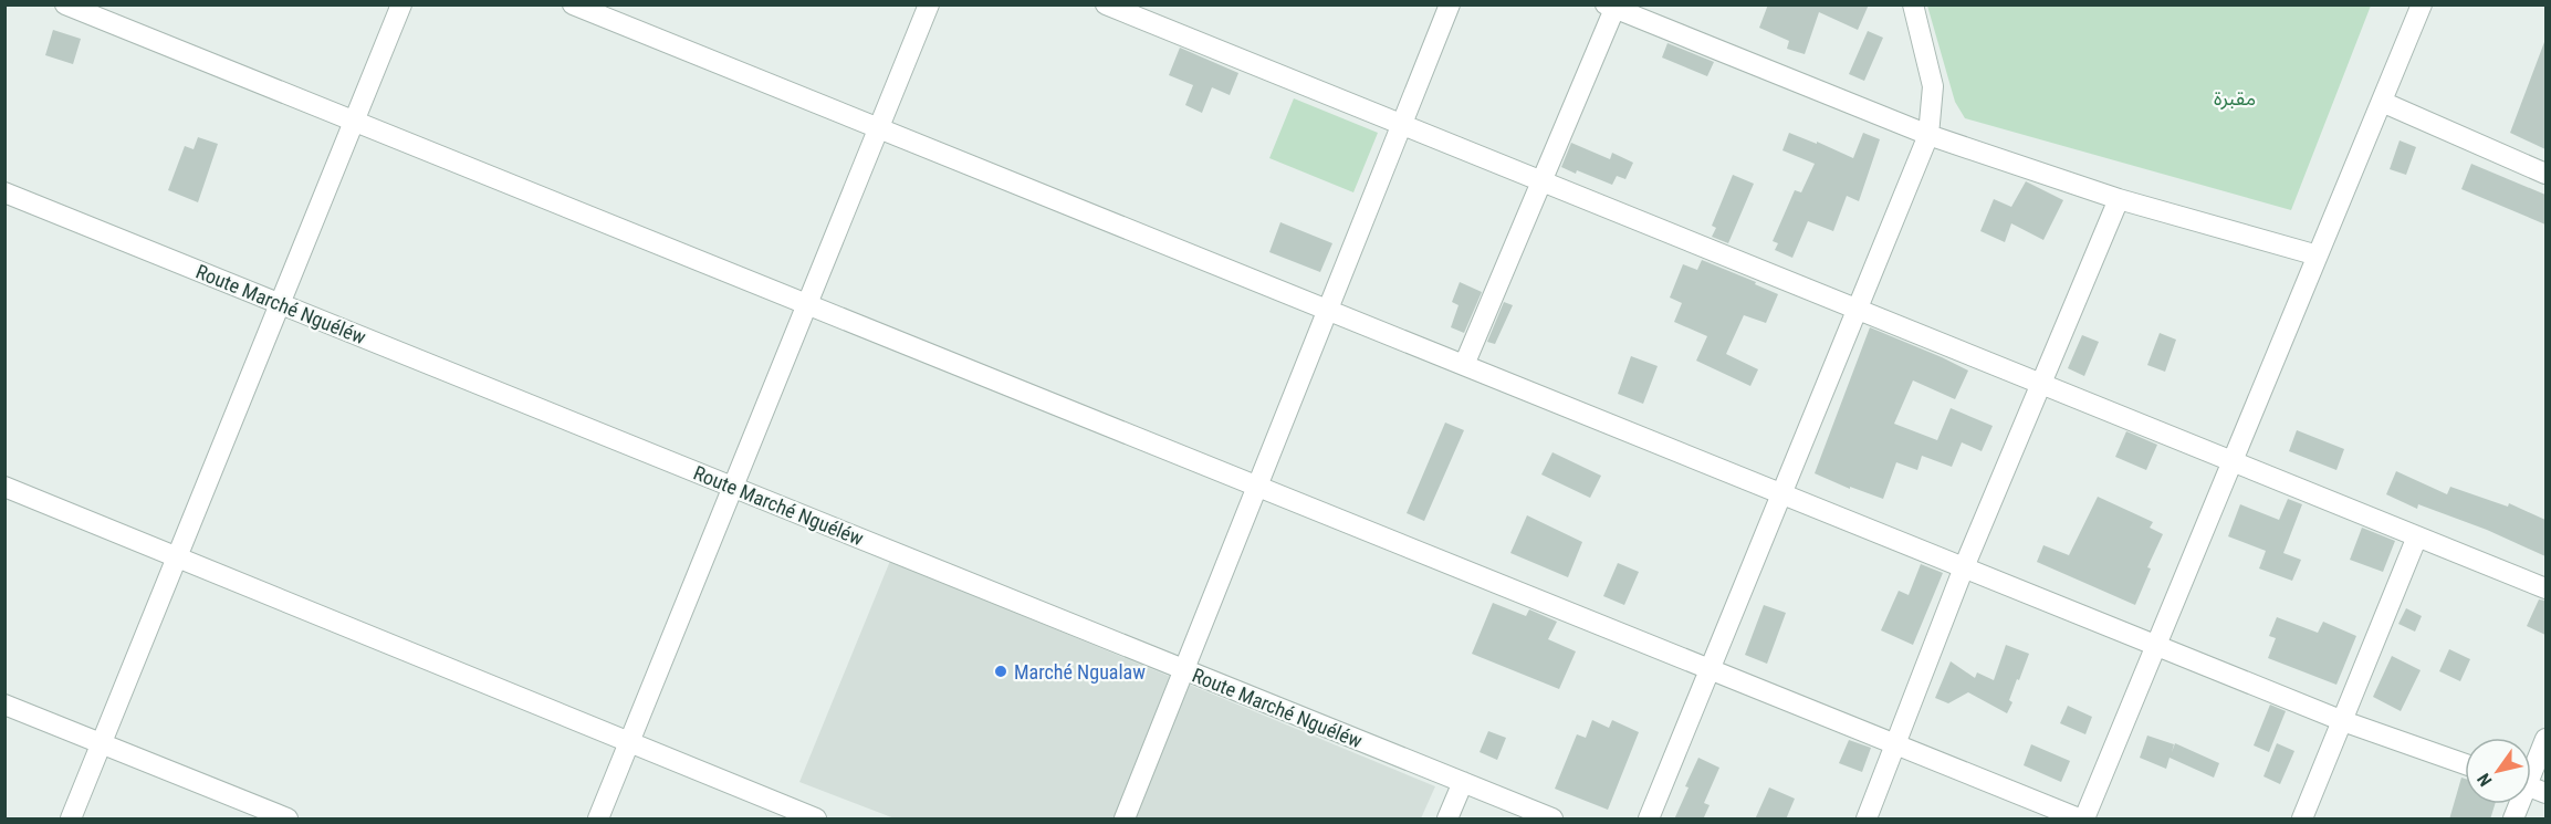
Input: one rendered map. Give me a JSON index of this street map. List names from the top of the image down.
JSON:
{
  "streets": {
    "street": ["Route Marché Nguéléw"]
  },
  "parks": ["مقبرة"],
  "places": ["Marché Ngualaw"],
  "north": "bottom left"
}
